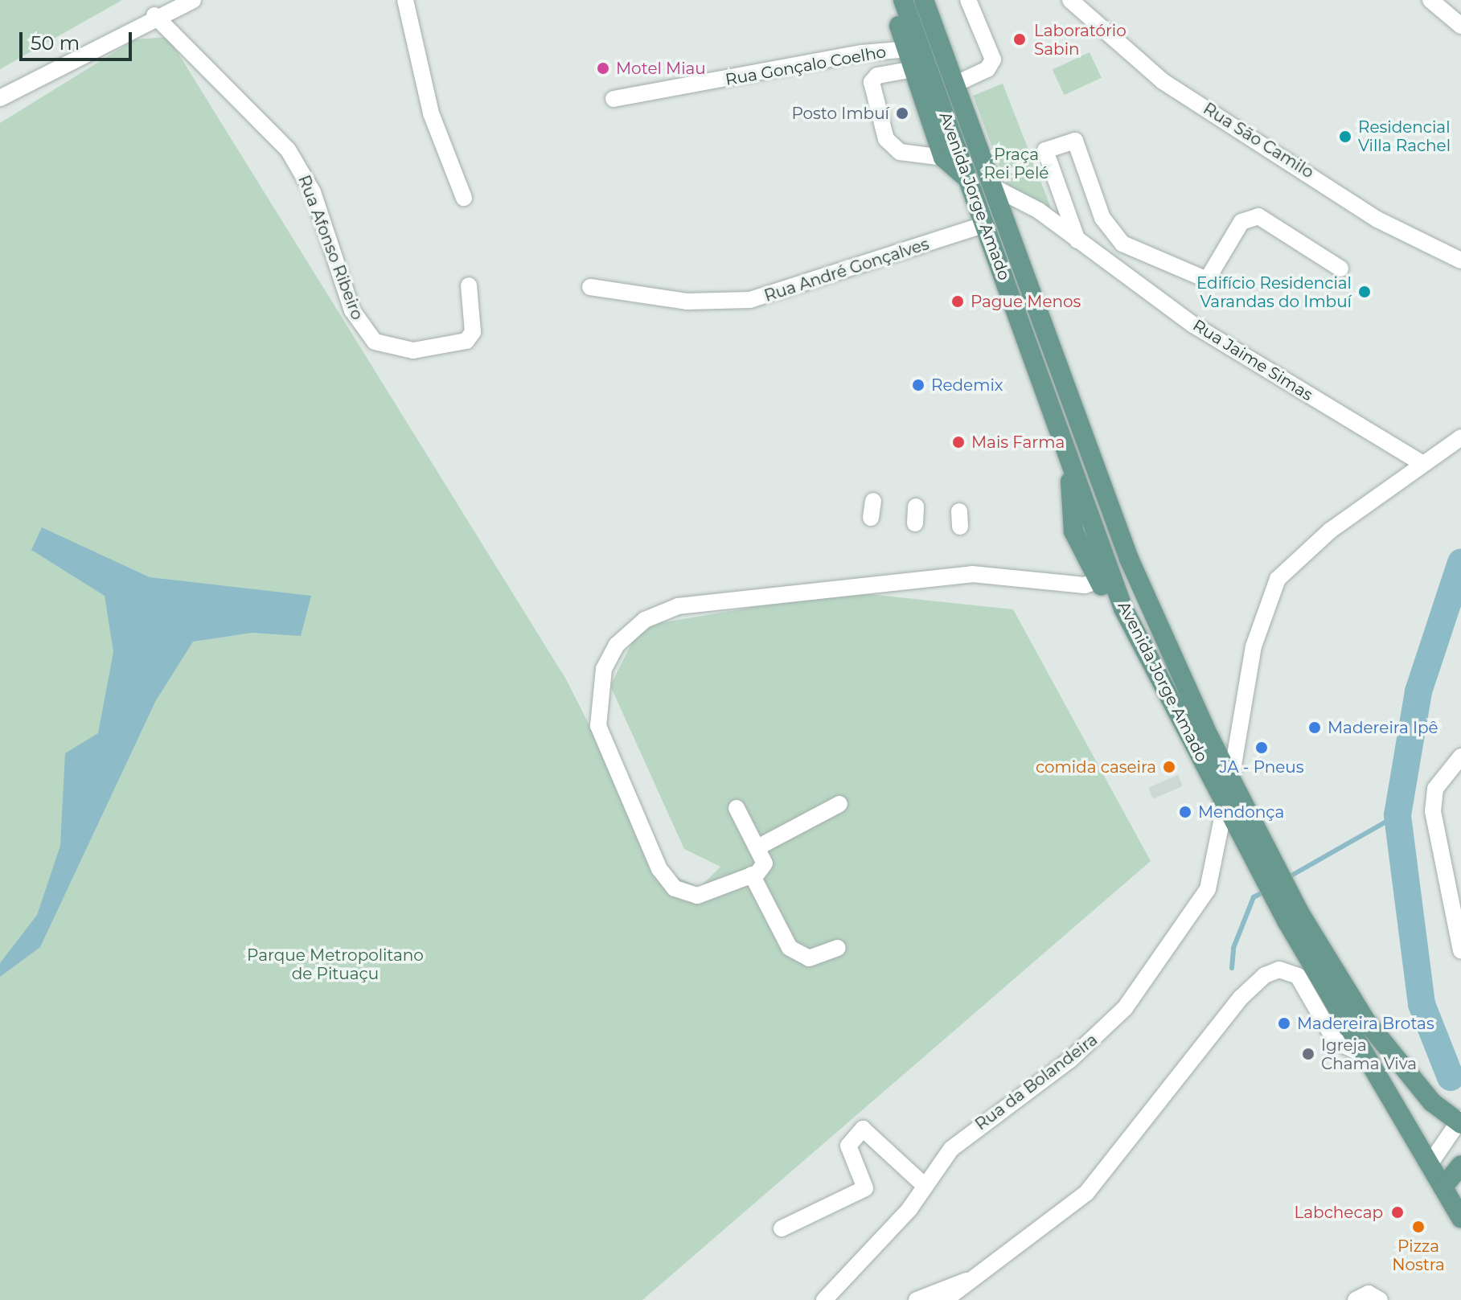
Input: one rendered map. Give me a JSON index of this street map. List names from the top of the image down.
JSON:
{
  "streets": {
    "main road": ["Avenida Jorge Amado"],
    "street": [
      "Rua Gonçalo Coelho",
      "Rua São Camilo",
      "Rua Afonso Ribeiro",
      "Rua André Gonçalves",
      "Rua Jaime Simas",
      "Rua da Bolandeira"
    ]
  },
  "crossings": [
    ["Rua Gonçalo Coelho", "Avenida Jorge Amado"],
    ["Avenida Jorge Amado", "Rua André Gonçalves"],
    ["Avenida Jorge Amado", "Rua Jaime Simas"],
    ["Avenida Jorge Amado", "Rua da Bolandeira"]
  ],
  "parks": ["Praça Rei Pelé", "Parque Metropolitano de Pituaçu"],
  "places": [
    "Laboratório Sabin",
    "Motel Miau",
    "Posto Imbuí",
    "Residencial Villa Rachel",
    "Edifício Residencial Varandas do Imbuí",
    "Pague Menos",
    "Redemix",
    "Mais Farma",
    "Madereira Ipê",
    "JA - Pneus",
    "comida caseira",
    "Mendonça",
    "Madereira Brotas",
    "Igreja Chama Viva",
    "Labchecap",
    "Pizza Nostra"
  ],
  "scale_bar": "50 m"
}
